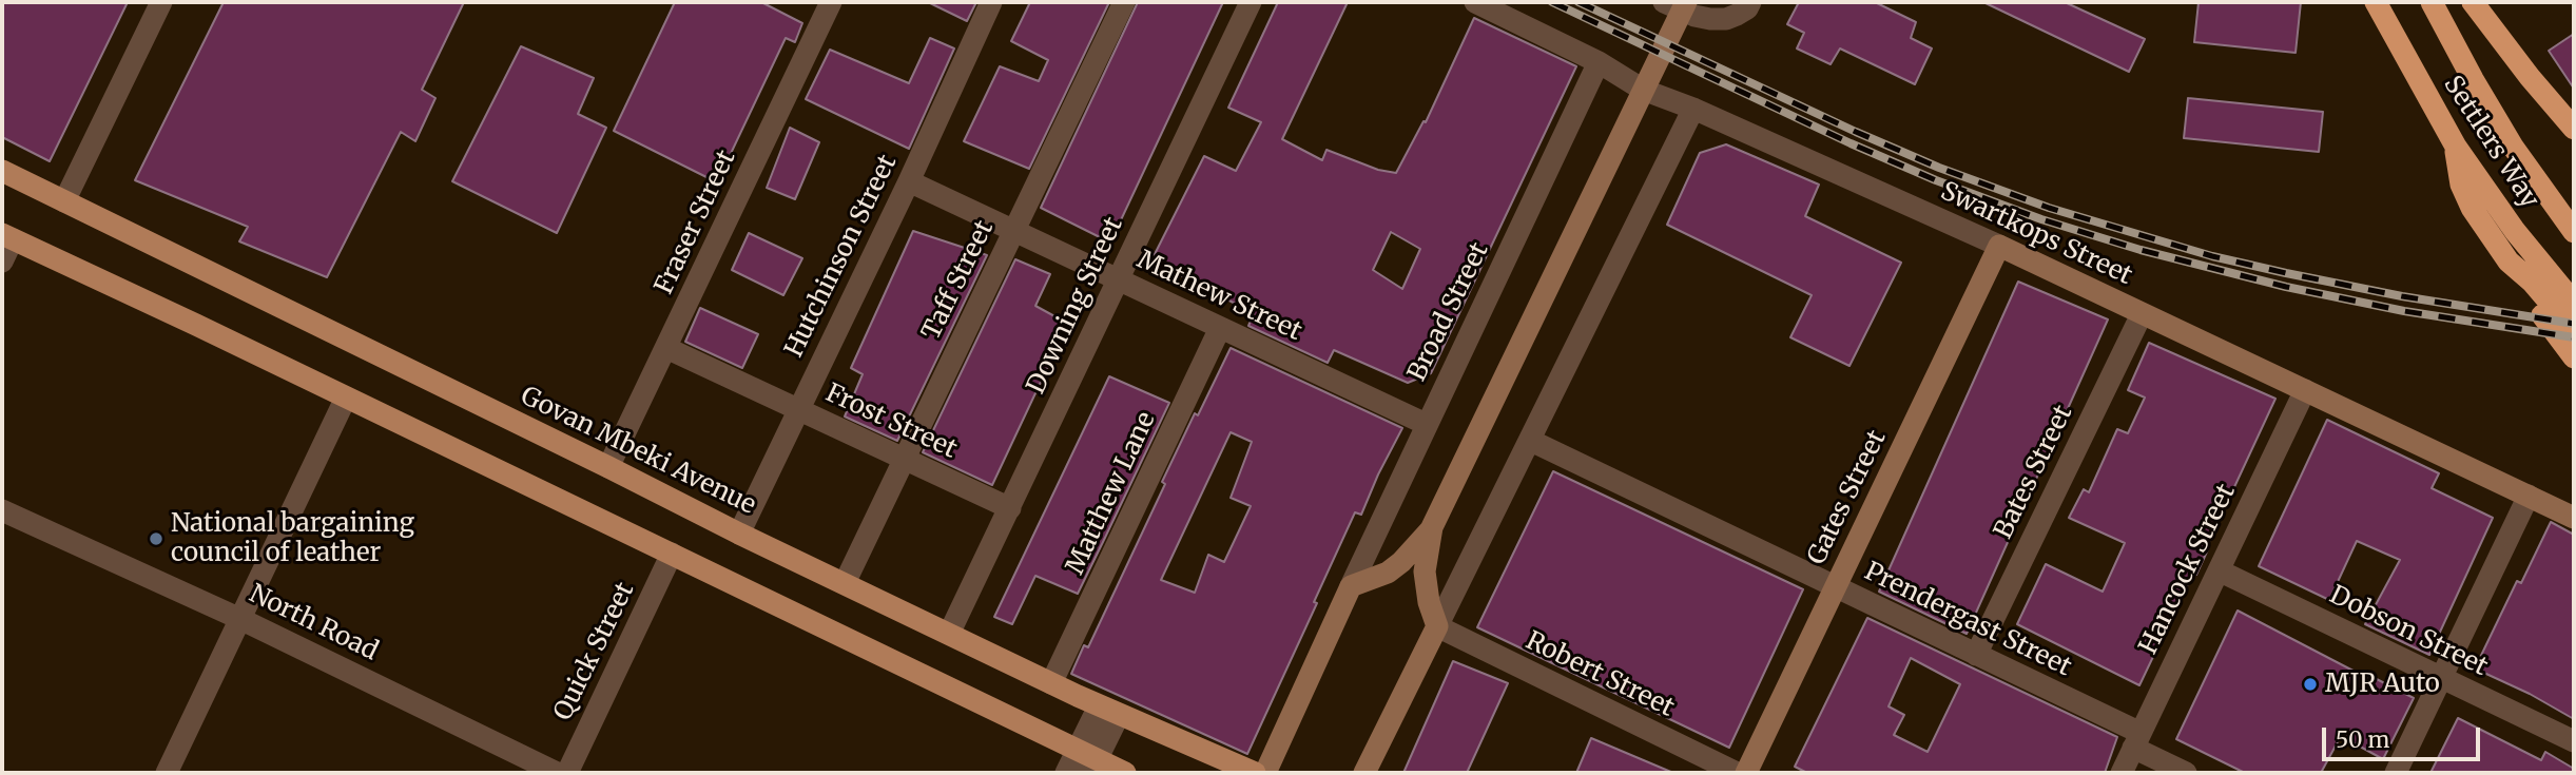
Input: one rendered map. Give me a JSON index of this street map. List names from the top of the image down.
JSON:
{
  "streets": {
    "highway": ["Settlers Way"],
    "main road": ["Govan Mbeki Avenue"],
    "street": [
      "Fraser Street",
      "Swartkops Street",
      "Hutchinson Street",
      "Taff Street",
      "Mathew Street",
      "Downing Street",
      "Broad Street",
      "Frost Street",
      "Bates Street",
      "Matthew Lane",
      "Gates Street",
      "Hancock Street",
      "Prendergast Street",
      "North Road",
      "Dobson Street",
      "Quick Street",
      "Robert Street"
    ]
  },
  "crossings": [
    ["Fraser Street", "Frost Street"],
    ["Fraser Street", "Govan Mbeki Avenue"],
    ["Swartkops Street", "Broad Street"],
    ["Swartkops Street", "Bates Street"],
    ["Swartkops Street", "Gates Street"],
    ["Swartkops Street", "Hancock Street"],
    ["Hutchinson Street", "Mathew Street"],
    ["Hutchinson Street", "Frost Street"],
    ["Hutchinson Street", "Govan Mbeki Avenue"],
    ["Taff Street", "Mathew Street"],
    ["Taff Street", "Frost Street"],
    ["Taff Street", "Govan Mbeki Avenue"],
    ["Mathew Street", "Downing Street"],
    ["Mathew Street", "Broad Street"],
    ["Mathew Street", "Matthew Lane"],
    ["Downing Street", "Frost Street"],
    ["Downing Street", "Govan Mbeki Avenue"],
    ["Govan Mbeki Avenue", "Matthew Lane"],
    ["Bates Street", "Prendergast Street"],
    ["Gates Street", "Prendergast Street"],
    ["Hancock Street", "Prendergast Street"],
    ["Hancock Street", "Dobson Street"]
  ],
  "places": ["National bargaining council of leather", "MJR Auto"],
  "scale_bar": "50 m"
}
